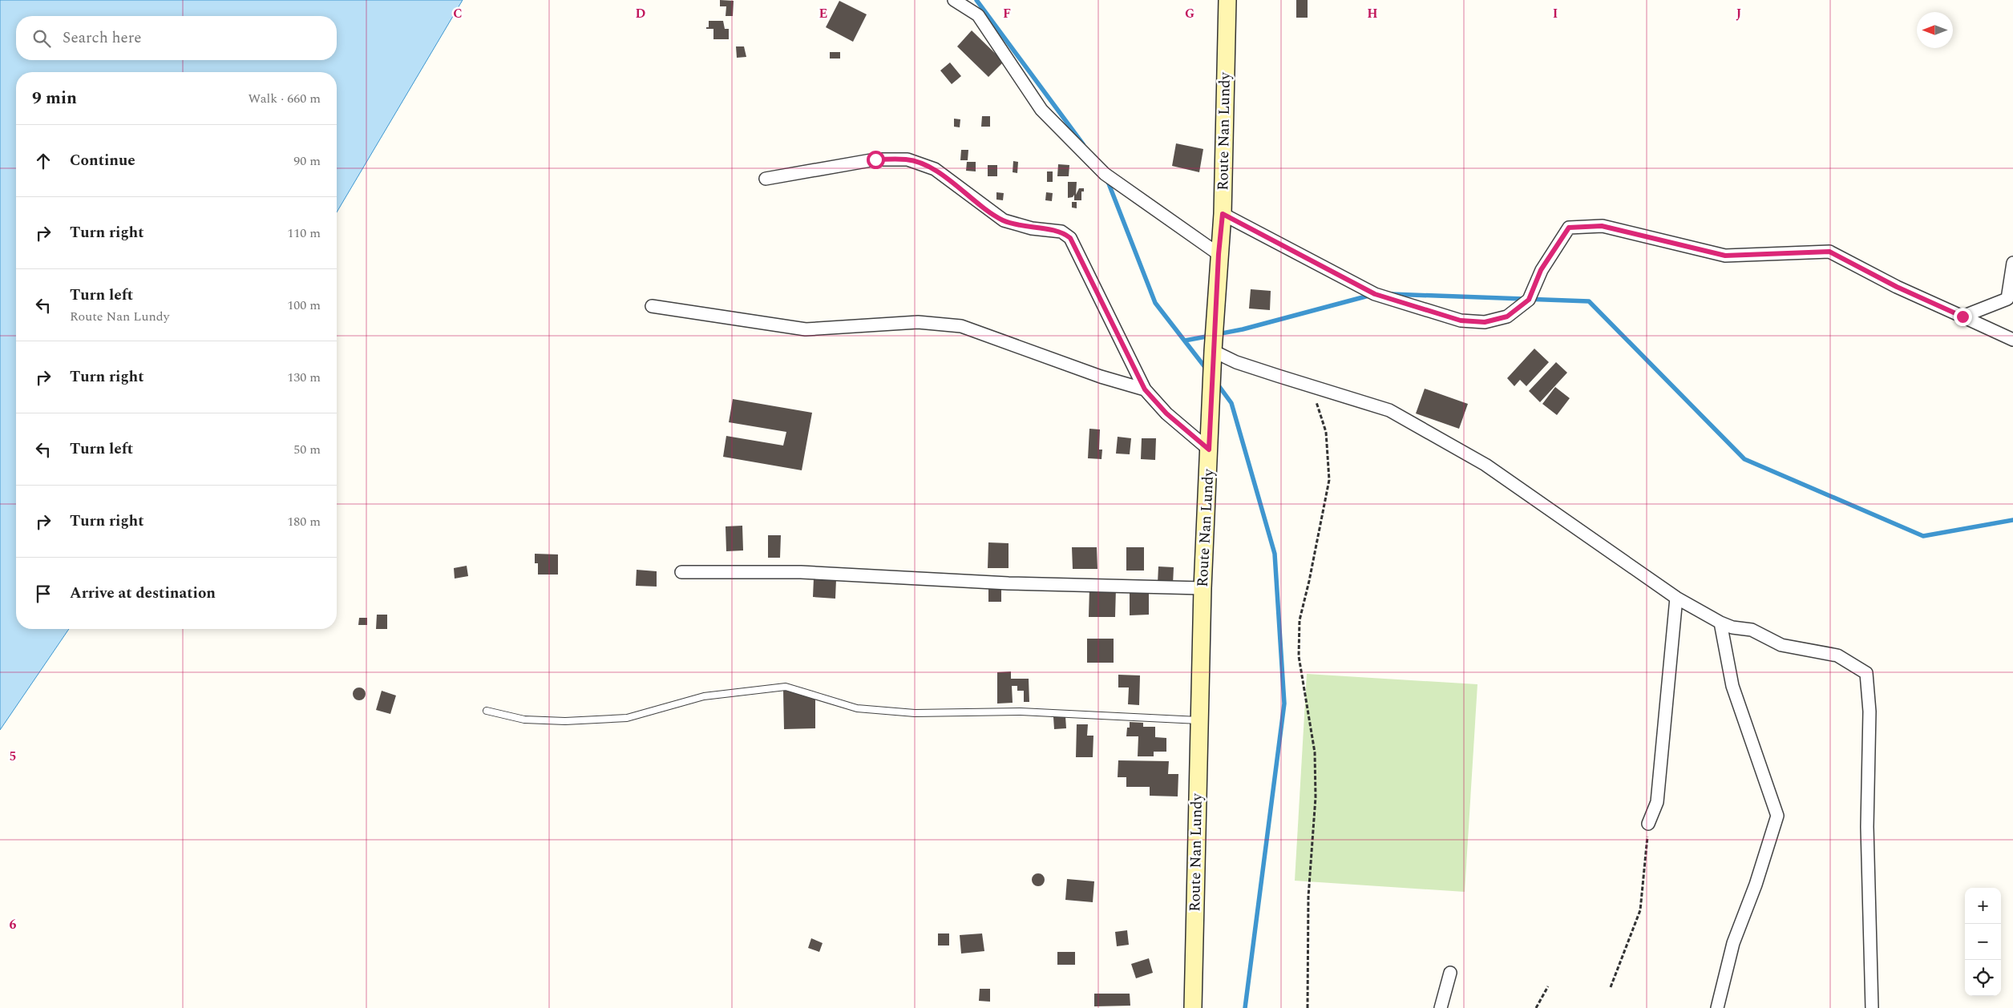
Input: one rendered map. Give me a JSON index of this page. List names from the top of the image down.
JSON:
{
  "streets": {
    "main road": ["Route Nan Lundy"]
  },
  "north": "left",
  "page": {
    "search": "Search here",
    "heading": ["9 min", "Walk · 660 m"],
    "list": [
      ["Continue", "90 m"],
      ["Turn right", "110 m"],
      ["Turn left", "Route Nan Lundy", "100 m"],
      ["Turn right", "130 m"],
      ["Turn left", "50 m"],
      ["Turn right", "180 m"],
      "Arrive at destination"
    ],
    "map_buttons": ["+", "−"]
  },
  "grid": {
    "columns": [
      "C",
      "D",
      "E",
      "F",
      "G",
      "H",
      "I",
      "J"
    ],
    "rows": ["5", "6"]
  }
}
